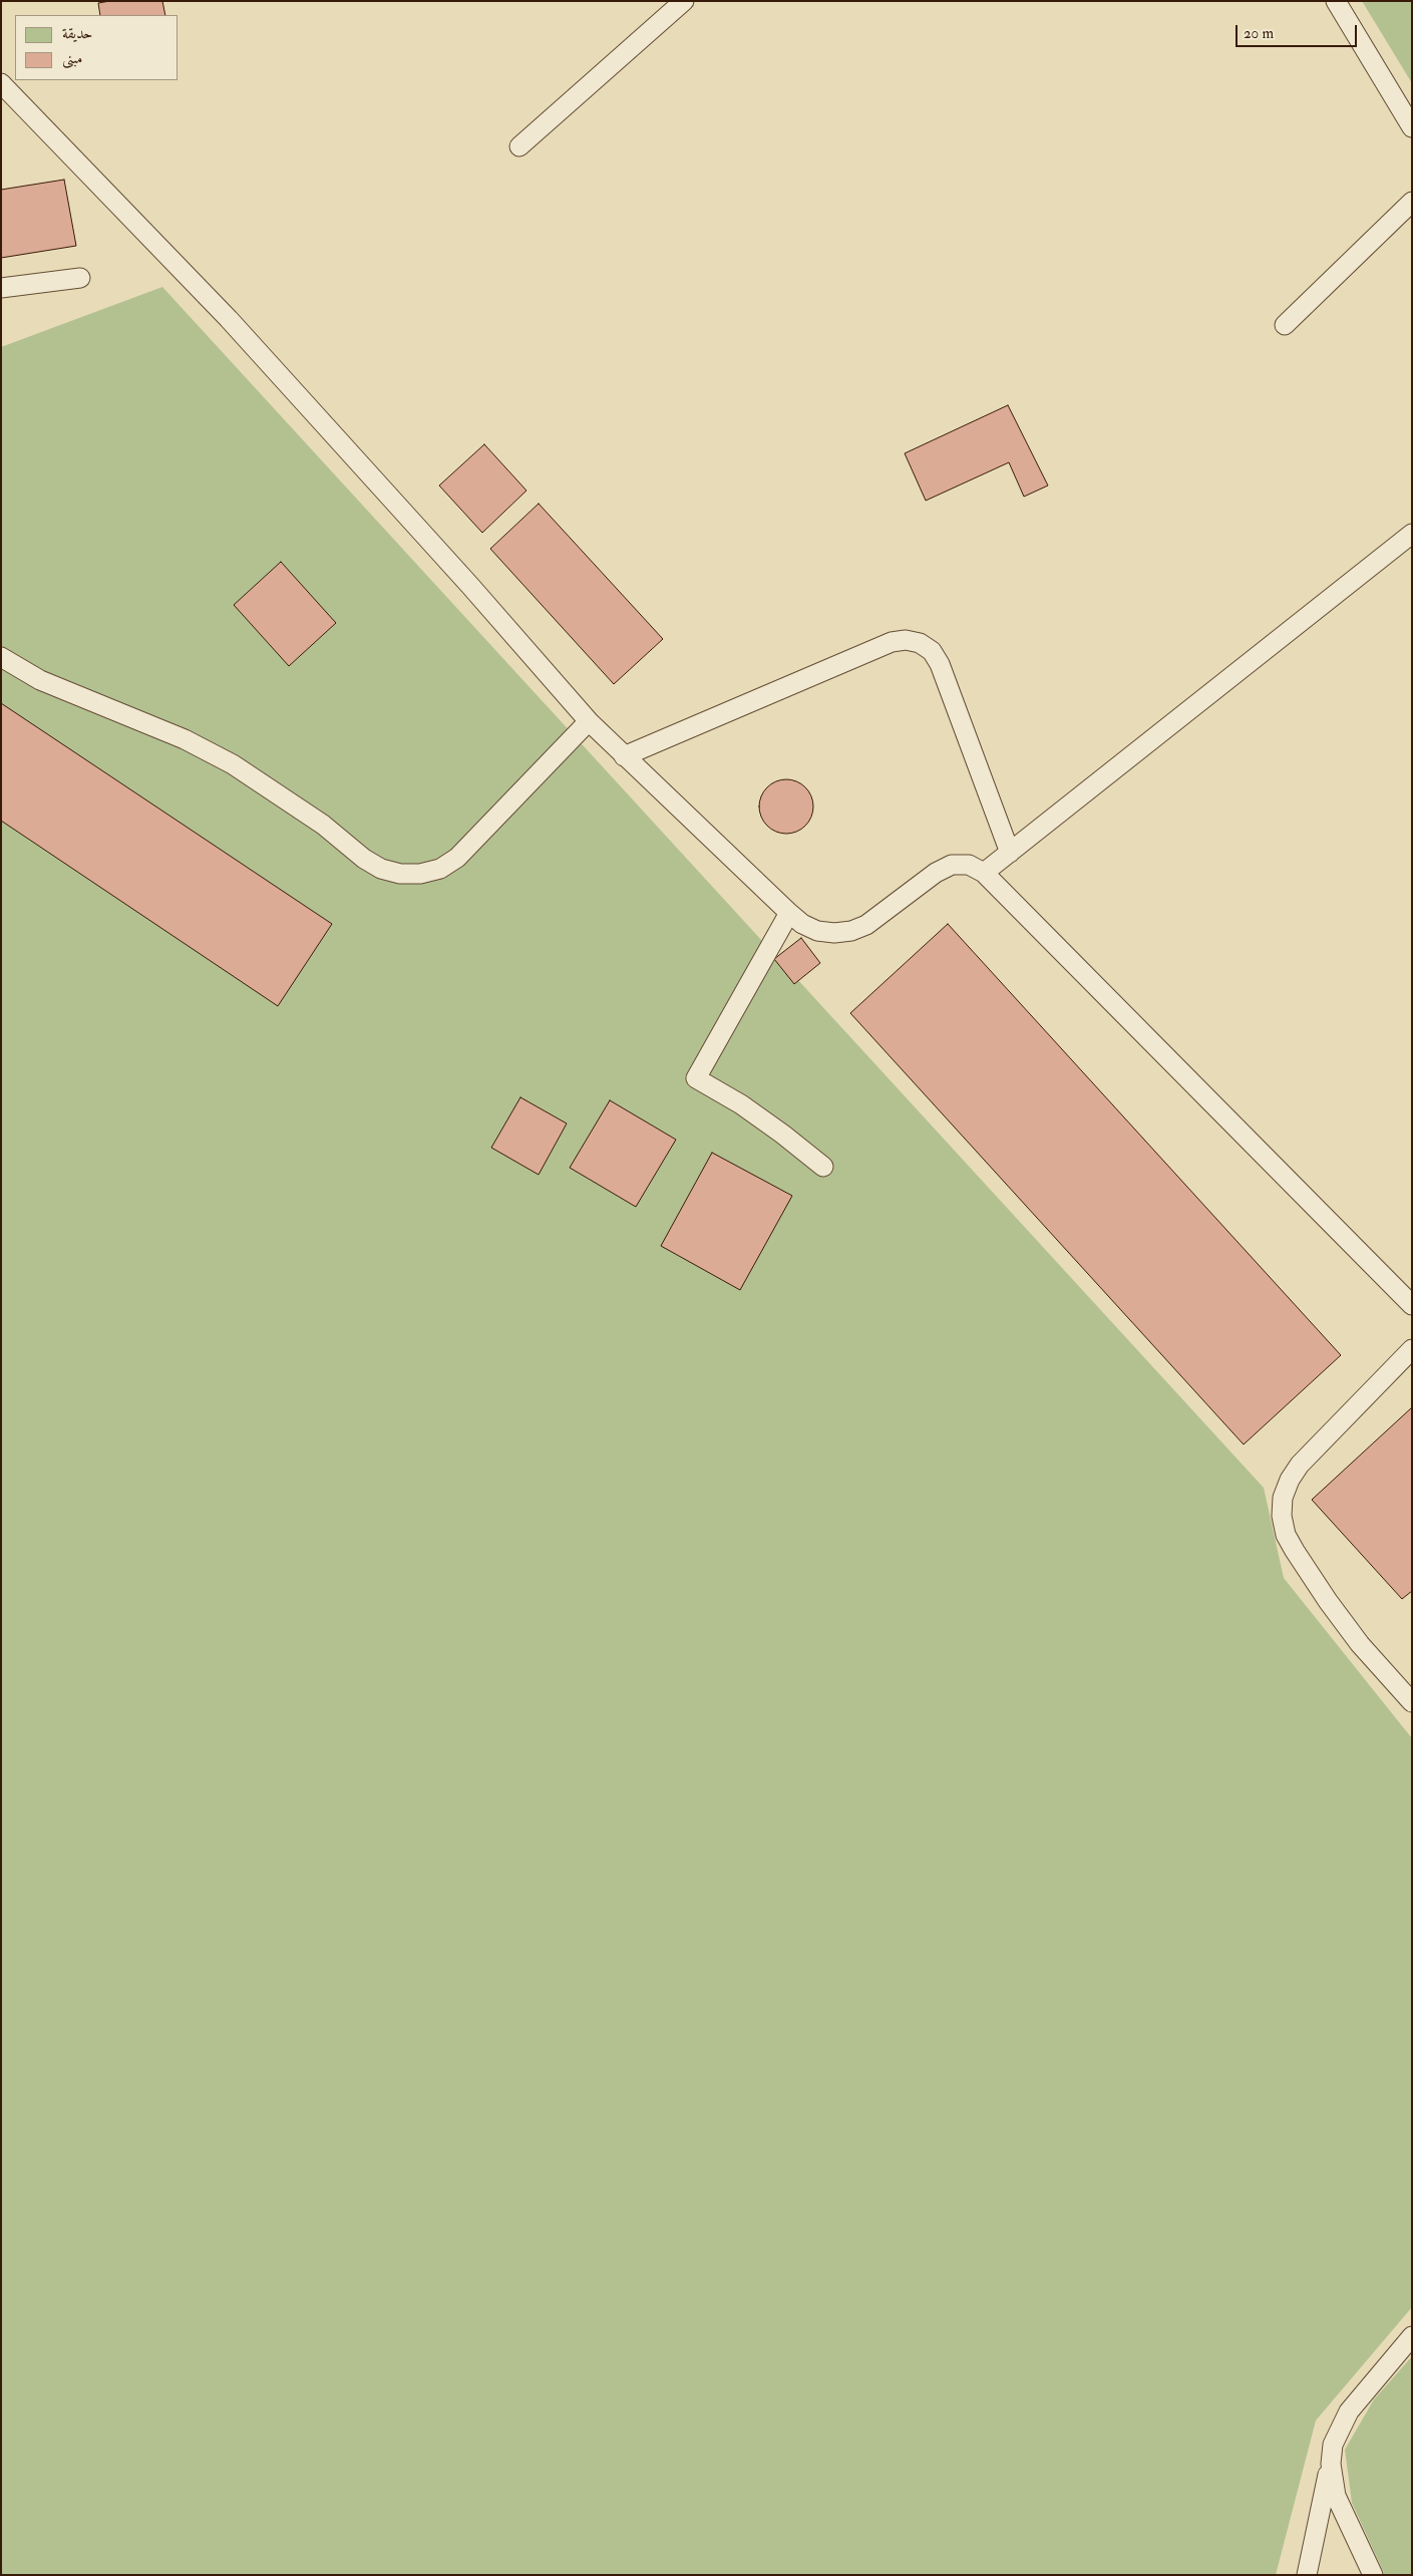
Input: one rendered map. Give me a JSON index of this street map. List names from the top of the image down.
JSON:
{
  "legend": ["حديقة", "مبنى"],
  "scale_bar": "20 m"
}
